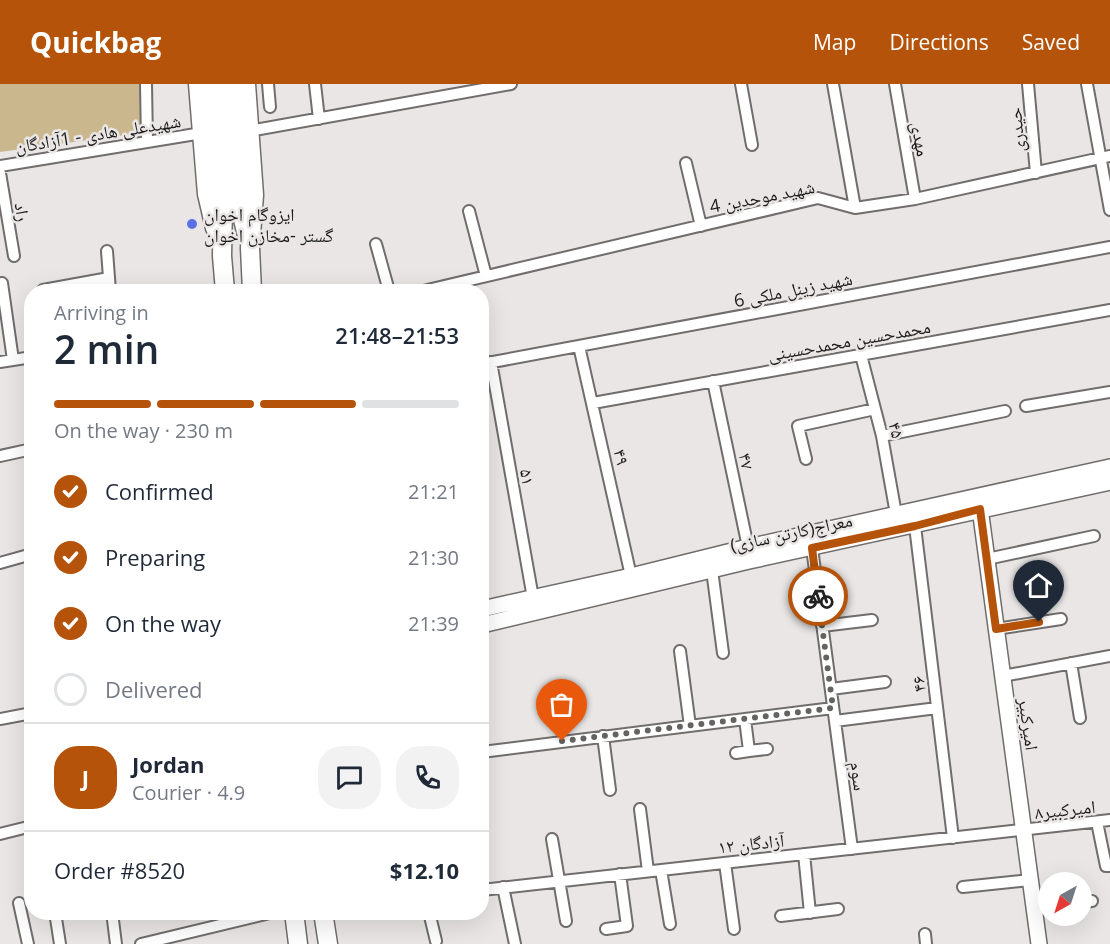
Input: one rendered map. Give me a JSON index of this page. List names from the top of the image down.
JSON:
{
  "streets": {
    "street": [
      "حیدری",
      "شهیدعلی هادی - 1آزادگان",
      "مهدی",
      "4 شهید موحدین",
      "راد",
      "6 شهید زینل ملکی",
      "محمدحسین محمدحسینی",
      "۴۵",
      "۴۹",
      "۴۷",
      "۵۱",
      "معراج(کارتن سازی)",
      "۴۶",
      "امیرکبیر",
      "سوم",
      "امیرکبیر۸",
      "۱۲ آزادگان"
    ]
  },
  "crossings": [
    ["حیدری", "4 شهید موحدین"],
    ["مهدی", "4 شهید موحدین"],
    ["6 شهید زینل ملکی", "۴۹"],
    ["محمدحسین محمدحسینی", "۴۵"],
    ["محمدحسین محمدحسینی", "۴۹"],
    ["محمدحسین محمدحسینی", "۴۷"],
    ["۴۵", "معراج(کارتن سازی)"],
    ["۴۹", "معراج(کارتن سازی)"],
    ["۴۷", "معراج(کارتن سازی)"],
    ["۵۱", "معراج(کارتن سازی)"],
    ["معراج(کارتن سازی)", "۴۶"],
    ["معراج(کارتن سازی)", "امیرکبیر"],
    ["معراج(کارتن سازی)", "سوم"],
    ["۴۶", "۱۲ آزادگان"],
    ["امیرکبیر", "امیرکبیر۸"],
    ["امیرکبیر", "۱۲ آزادگان"],
    ["سوم", "۱۲ آزادگان"],
    ["امیرکبیر۸", "۱۲ آزادگان"]
  ],
  "places": ["ایزوگام اخوان گستر -مخازن اخوان"],
  "north": "bottom left",
  "page": {
    "header": "Quickbag",
    "nav": ["Map", "Directions", "Saved"],
    "heading": ["2 min", "Arriving in", "21:48–21:53"],
    "panel": [
      "Jordan",
      "Courier · 4.9",
      "Order #8520",
      "$12.10"
    ],
    "bar": "On the way · 230 m",
    "list": [
      ["Confirmed", "21:21"],
      ["Preparing", "21:30"],
      ["On the way", "21:39"],
      "Delivered"
    ],
    "round": "J"
  }
}
